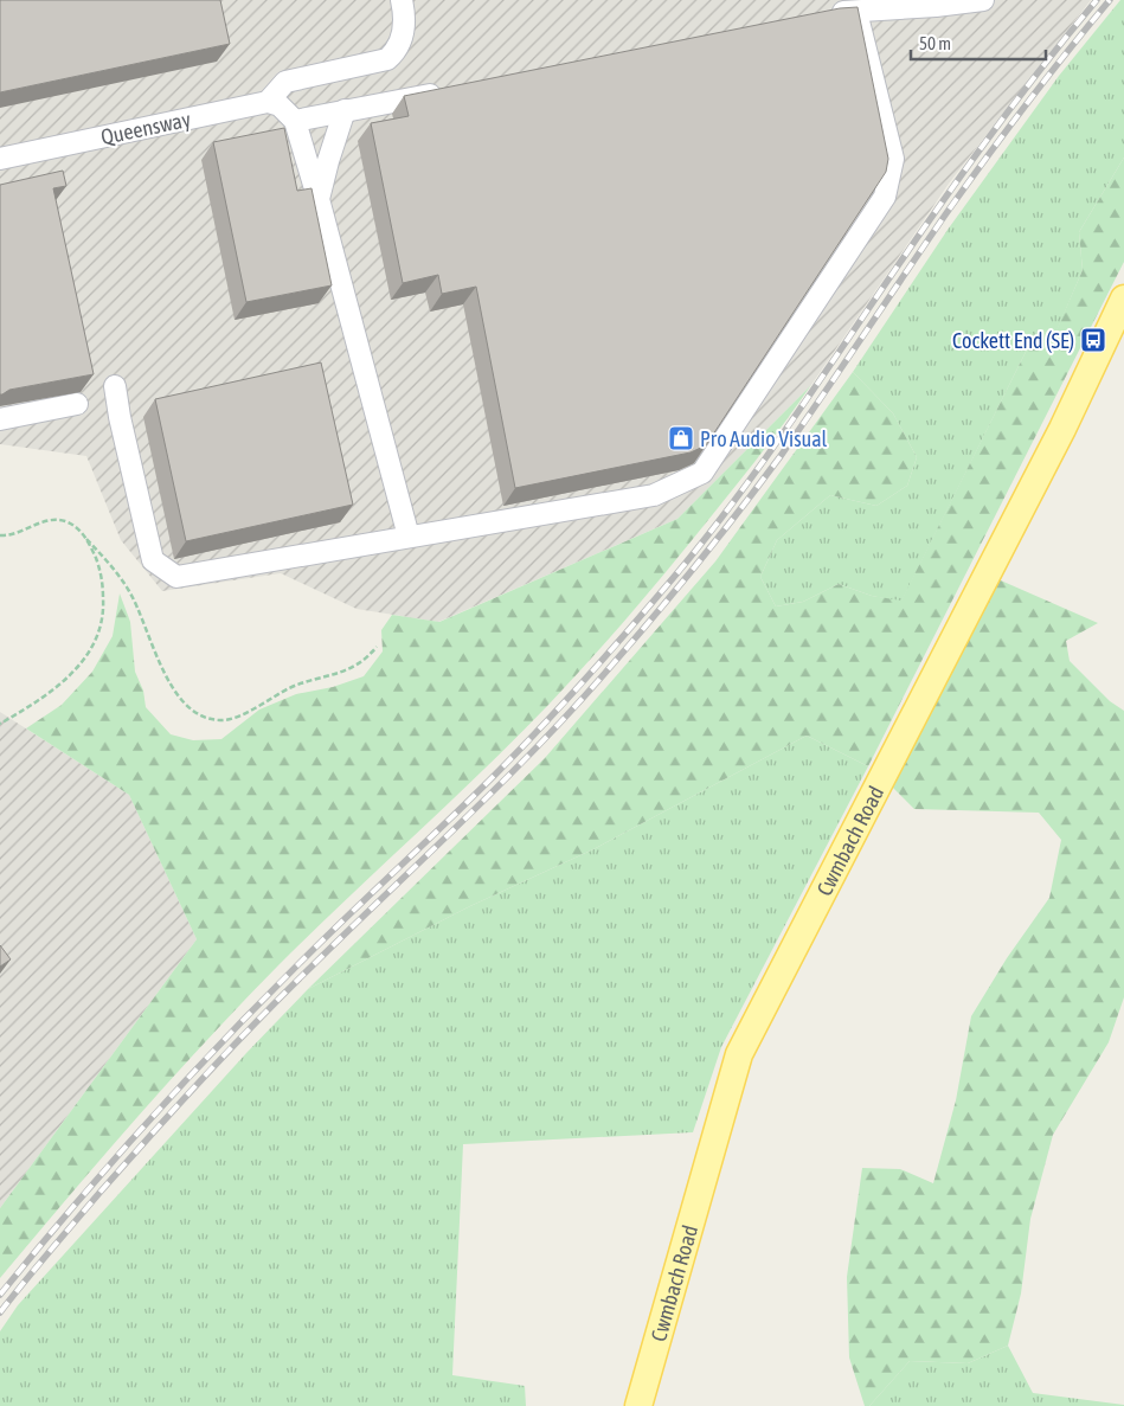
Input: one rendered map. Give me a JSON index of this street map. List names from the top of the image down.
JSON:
{
  "streets": {
    "main road": ["Cwmbach Road"],
    "street": ["Queensway"]
  },
  "places": {
    "bus stop": ["Cockett End (SE)"],
    "shop": ["Pro Audio Visual"]
  },
  "scale_bar": "50 m"
}
